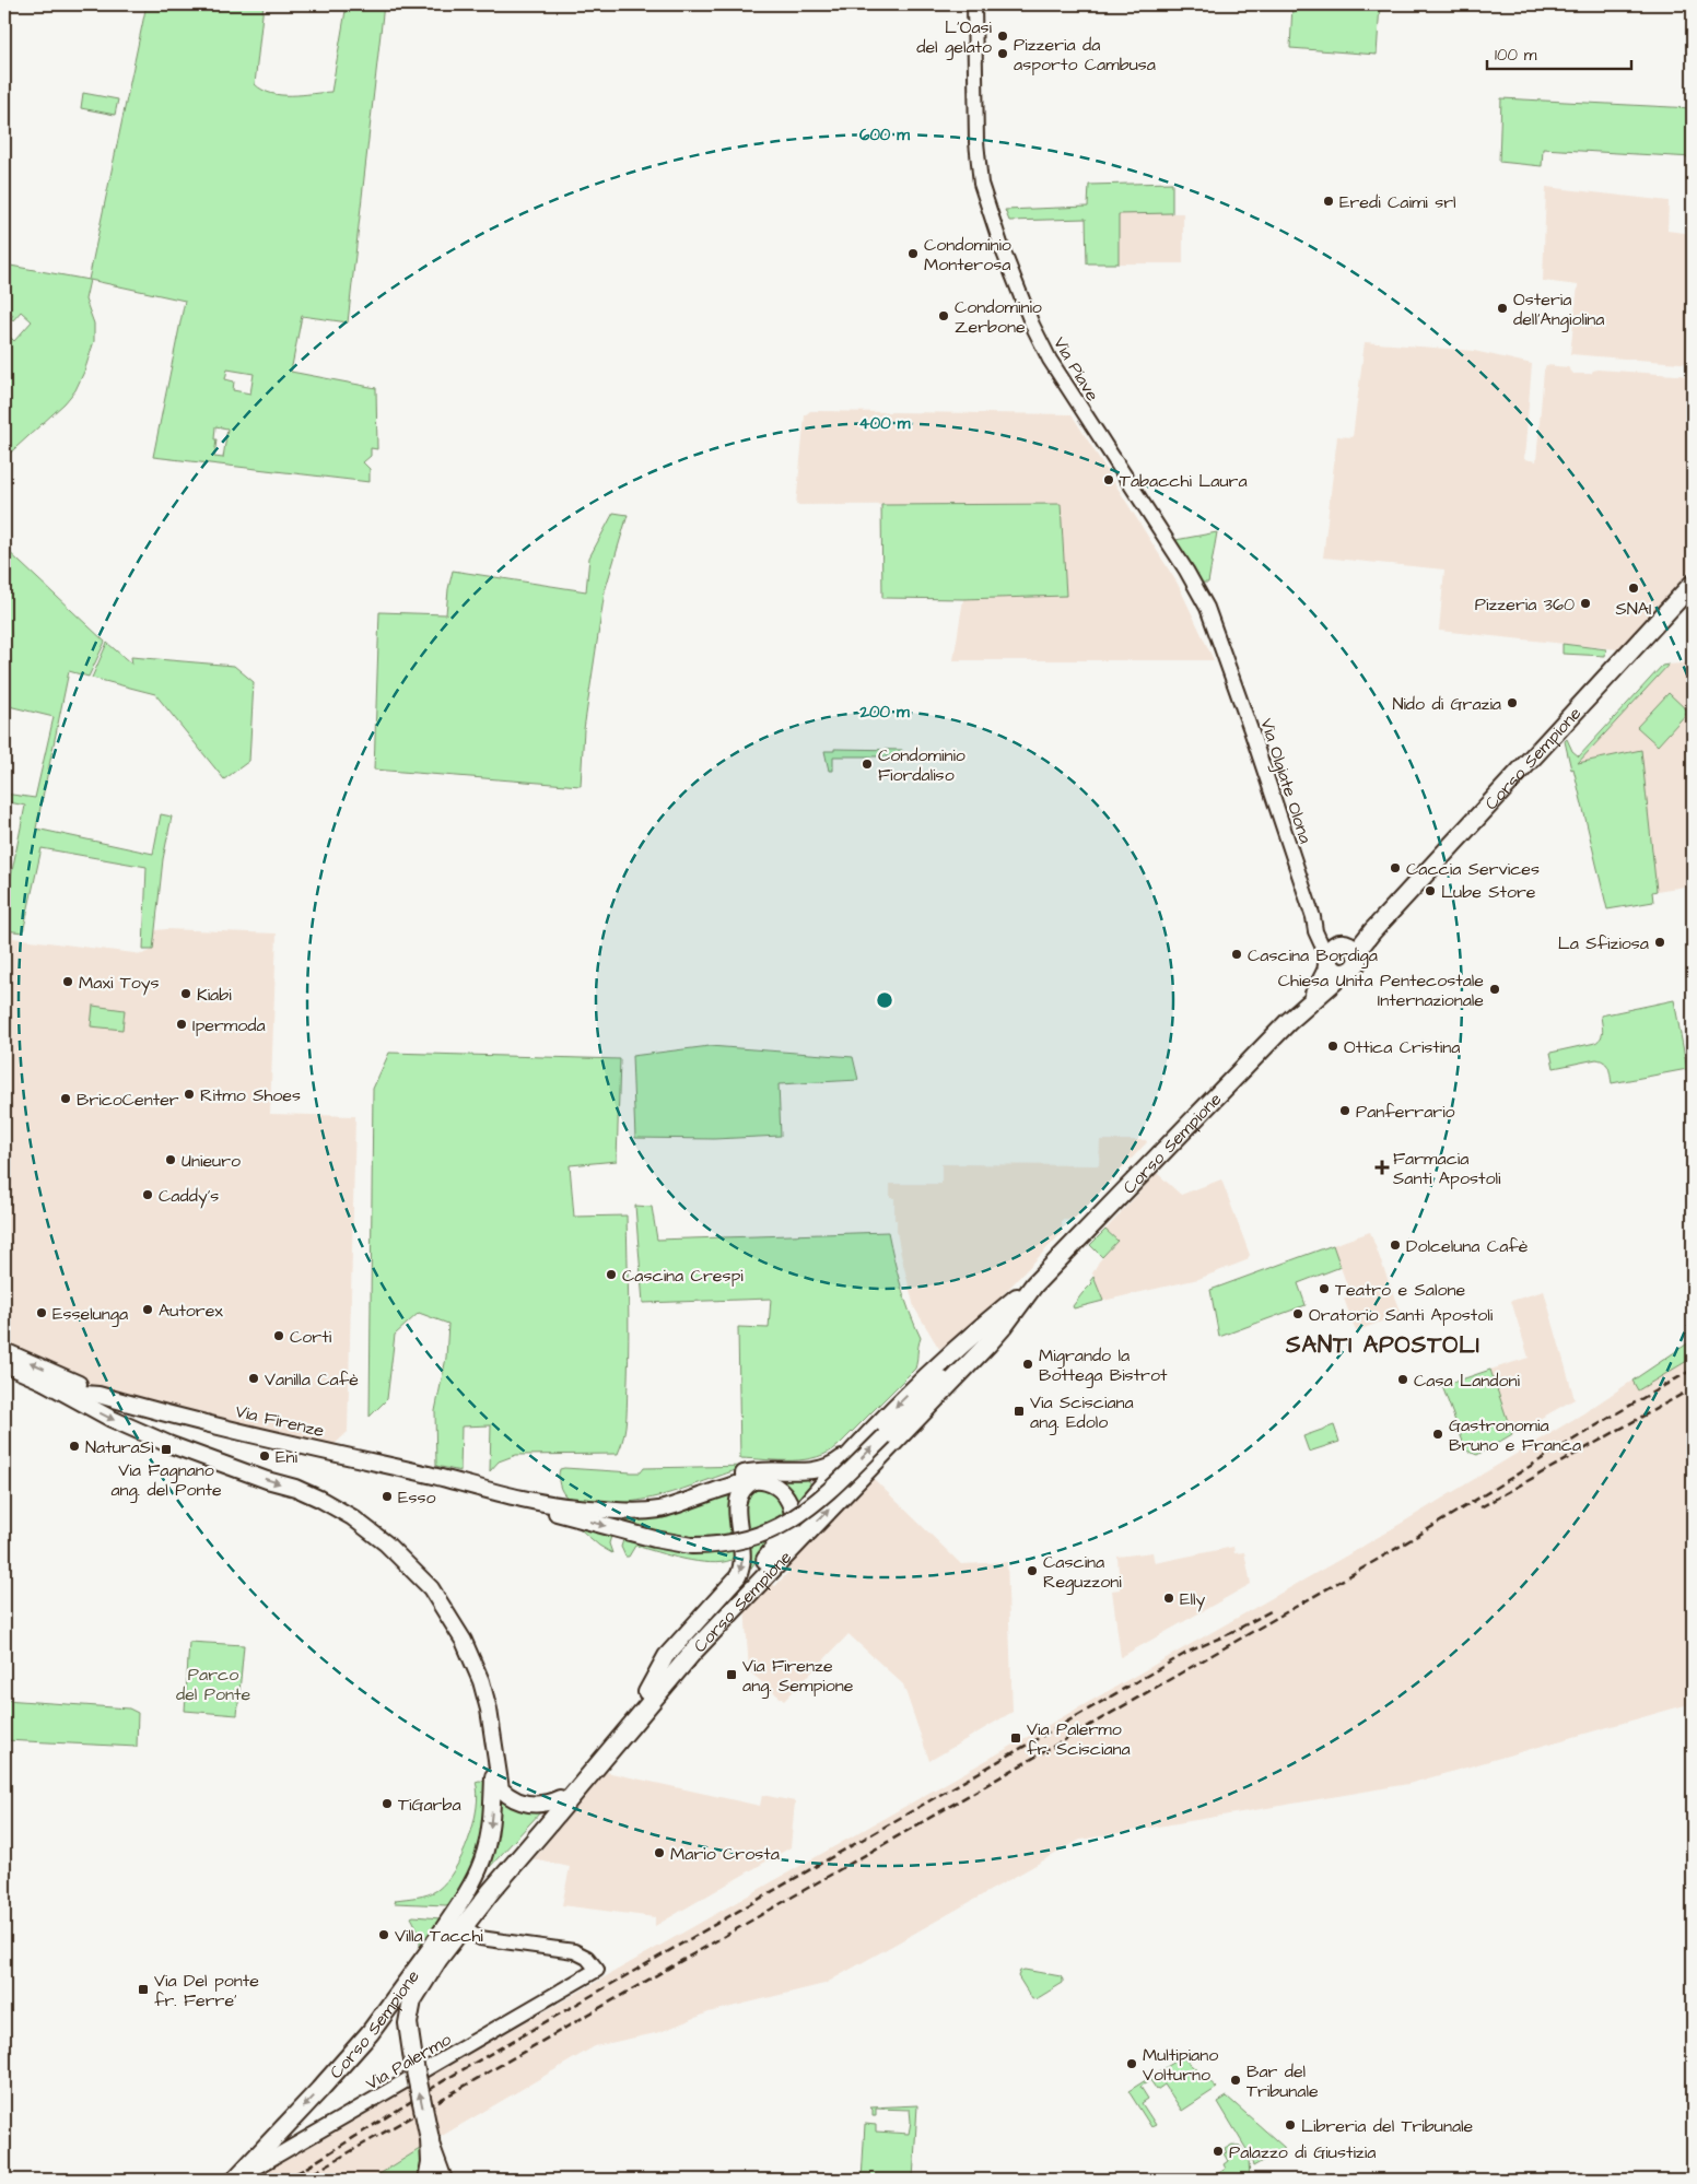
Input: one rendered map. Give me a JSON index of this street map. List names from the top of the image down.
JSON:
{
  "streets": {
    "main road": ["Corso Sempione", "Via Firenze"],
    "street": ["Via Piave", "Via Olgiate Olona", "Via Palermo"]
  },
  "crossings": [
    ["Via Piave", "Via Olgiate Olona"],
    ["Corso Sempione", "Via Olgiate Olona"],
    ["Corso Sempione", "Via Palermo"]
  ],
  "districts": ["SANTI APOSTOLI"],
  "parks": ["Parco del Ponte"],
  "places": {
    "other": [
      "L'Oasi del gelato",
      "Pizzeria da asporto Cambusa",
      "Eredi Caimi srl",
      "Condominio Monterosa",
      "Osteria dell'Angiolina",
      "Condominio Zerbone",
      "Tabacchi Laura",
      "SNAI",
      "Pizzeria 360",
      "Nido di Grazia",
      "Condominio Fiordaliso",
      "Caccia Services",
      "Lube Store",
      "La Sfiziosa",
      "Cascina Bordiga",
      "Maxi Toys",
      "Chiesa Unita Pentecostale Internazionale",
      "Kiabi",
      "Ipermoda",
      "Ottica Cristina",
      "Ritmo Shoes",
      "BricoCenter",
      "Panferrario",
      "Unieuro",
      "Caddy's",
      "Dolceluna Cafè",
      "Cascina Crespi",
      "Teatro e Salone",
      "Autorex",
      "Esselunga",
      "Oratorio Santi Apostoli",
      "Corti",
      "Migrando la Bottega Bistrot",
      "Vanilla Cafè",
      "Casa Landoni",
      "Gastronomia Bruno e Franca",
      "NaturaSì",
      "Eni",
      "Esso",
      "Cascina Reguzzoni",
      "Elly",
      "TiGarba",
      "Mario Crosta",
      "Villa Tacchi",
      "Multipiano Volturno",
      "Bar del Tribunale",
      "Libreria del Tribunale",
      "Palazzo di Giustizia"
    ],
    "health": ["Farmacia Santi Apostoli"],
    "transit": [
      "Via Scisciana ang. Edolo",
      "Via Fagnano ang. del Ponte",
      "Via Firenze ang. Sempione",
      "Via Palermo fr. Scisciana",
      "Via Del ponte fr. Ferre'"
    ]
  },
  "scale_bar": "100 m",
  "rings": ["600 m", "400 m", "200 m"]
}
